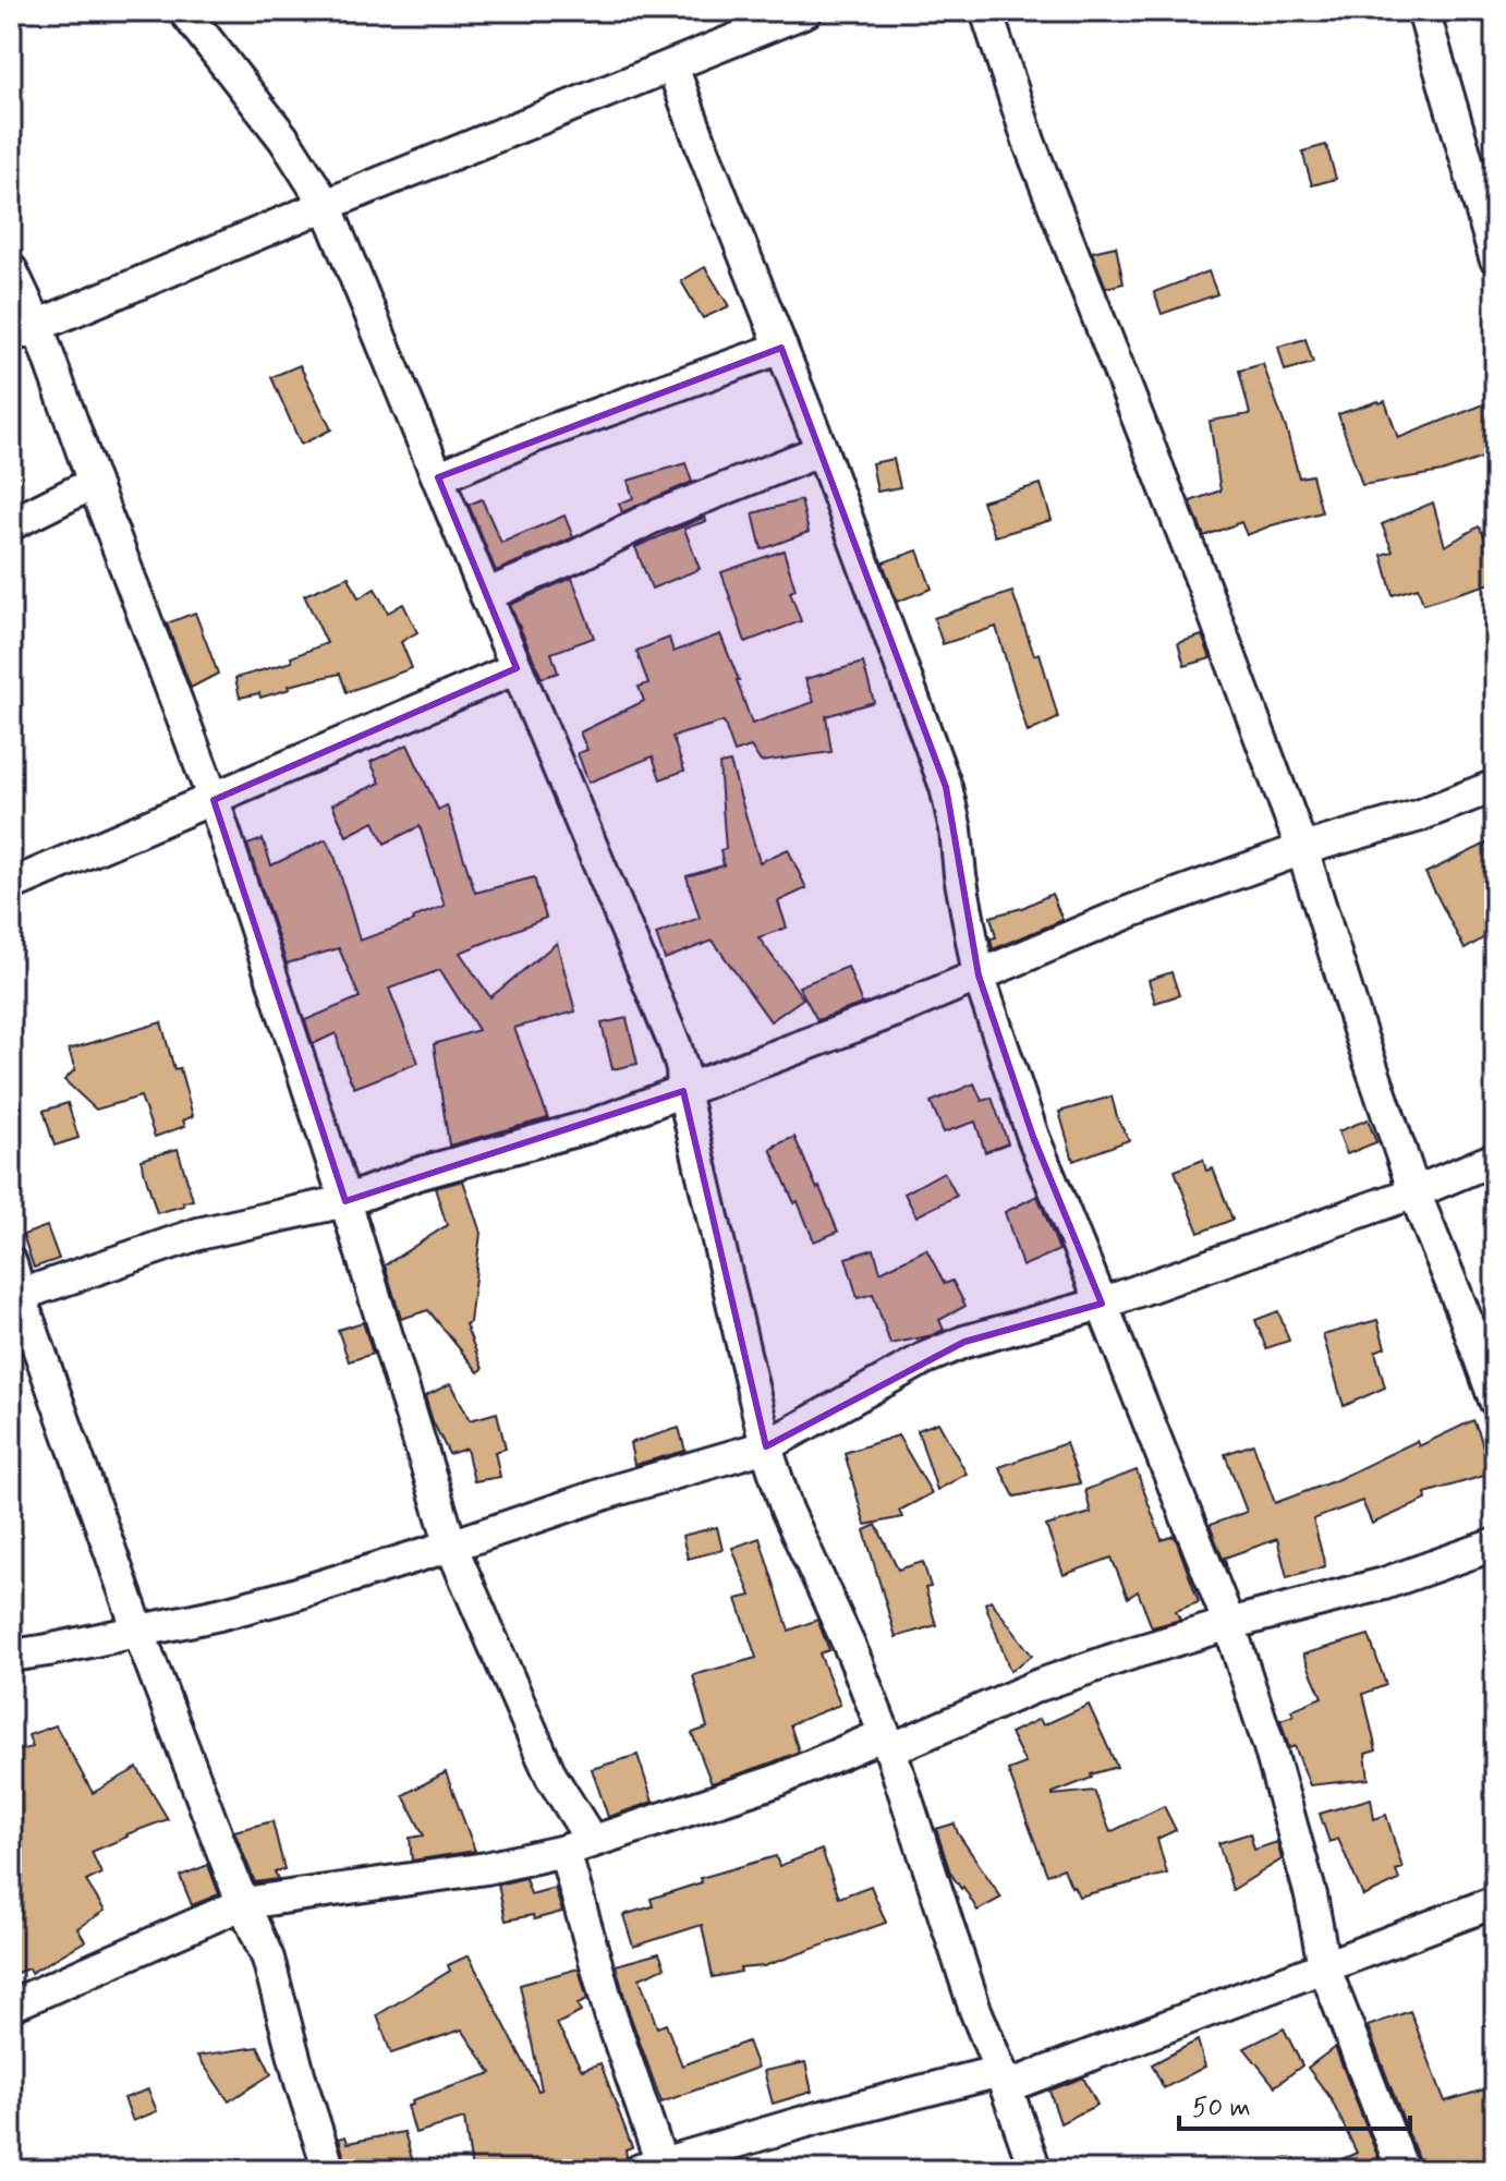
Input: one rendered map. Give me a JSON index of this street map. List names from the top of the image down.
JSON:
{
  "scale_bar": "50 m"
}
